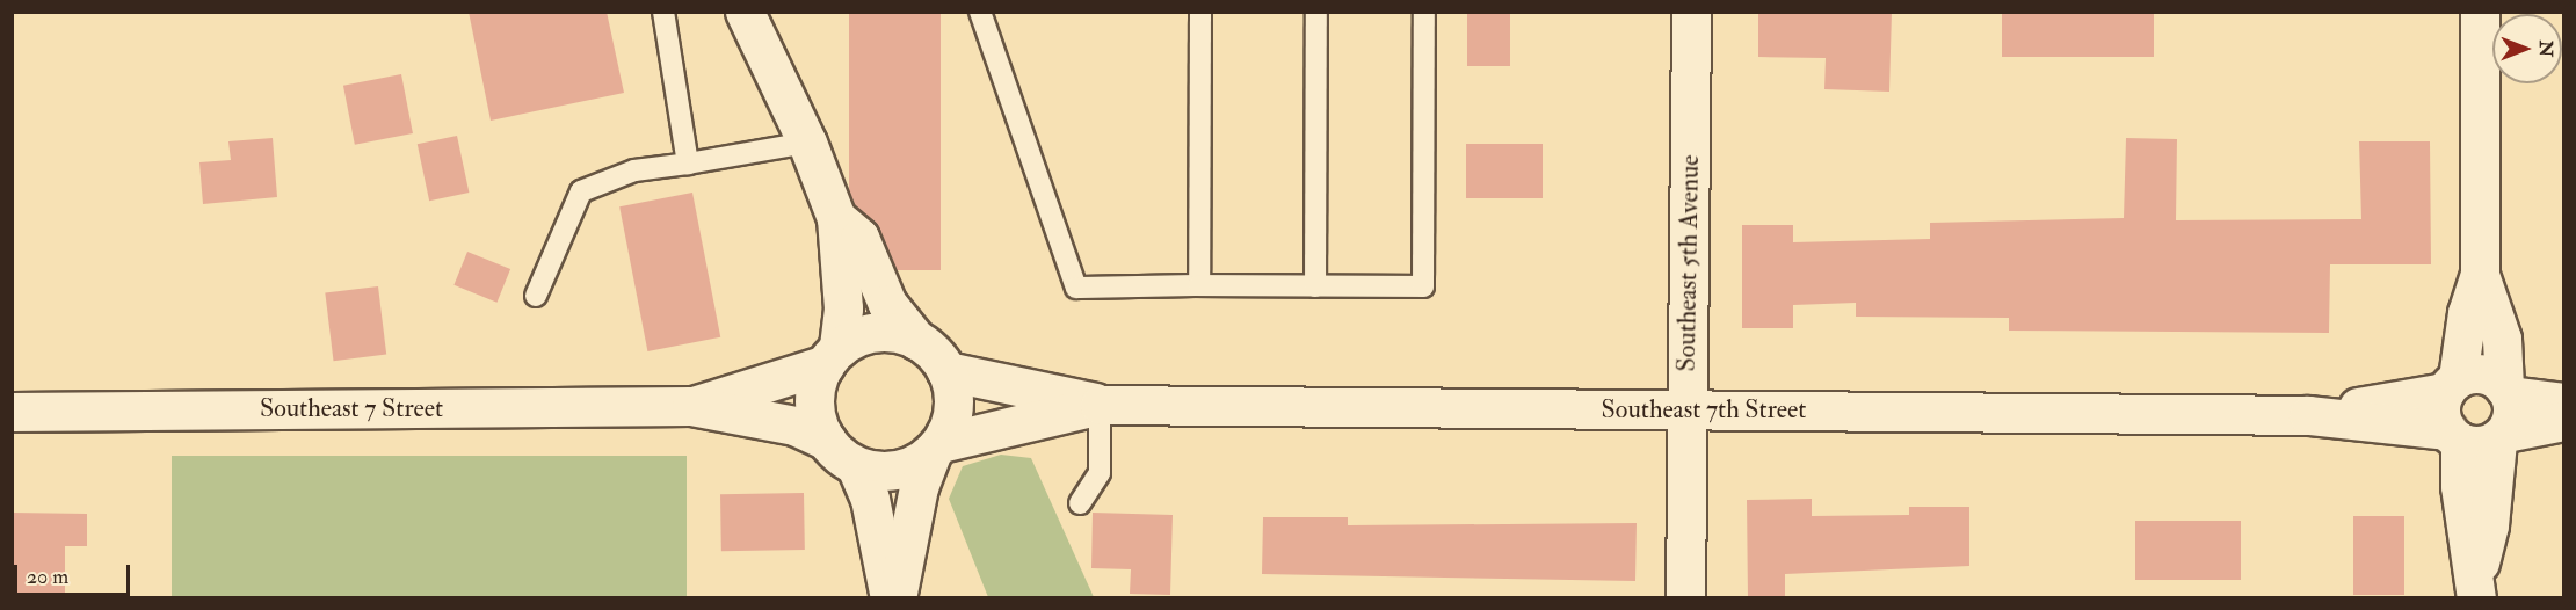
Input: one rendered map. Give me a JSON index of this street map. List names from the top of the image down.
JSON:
{
  "streets": {
    "street": ["Southeast 5th Avenue", "Southeast 7 Street", "Southeast 7th Street"]
  },
  "crossings": [
    ["Southeast 5th Avenue", "Southeast 7th Street"],
    ["Southeast 7 Street", "Southeast 7th Street"]
  ],
  "scale_bar": "20 m",
  "north": "right"
}
